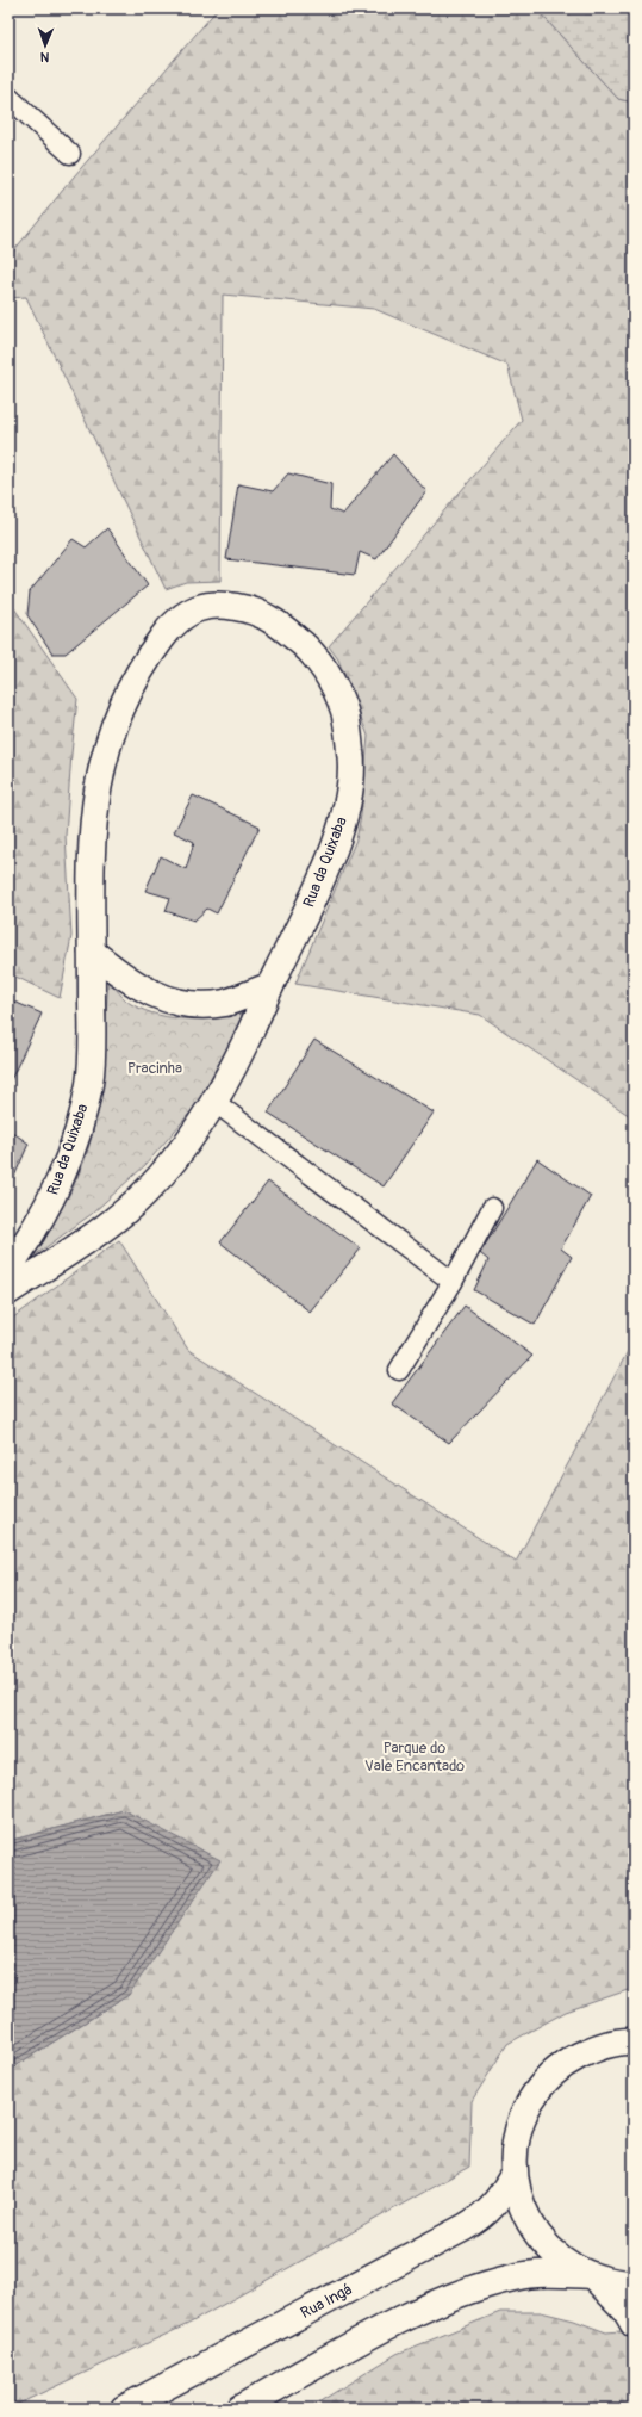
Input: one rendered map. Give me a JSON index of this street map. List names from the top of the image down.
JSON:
{
  "streets": {
    "street": ["Rua da Quixaba", "Rua Ingá"]
  },
  "parks": ["Pracinha", "Parque do Vale Encantado"],
  "north": "bottom"
}
